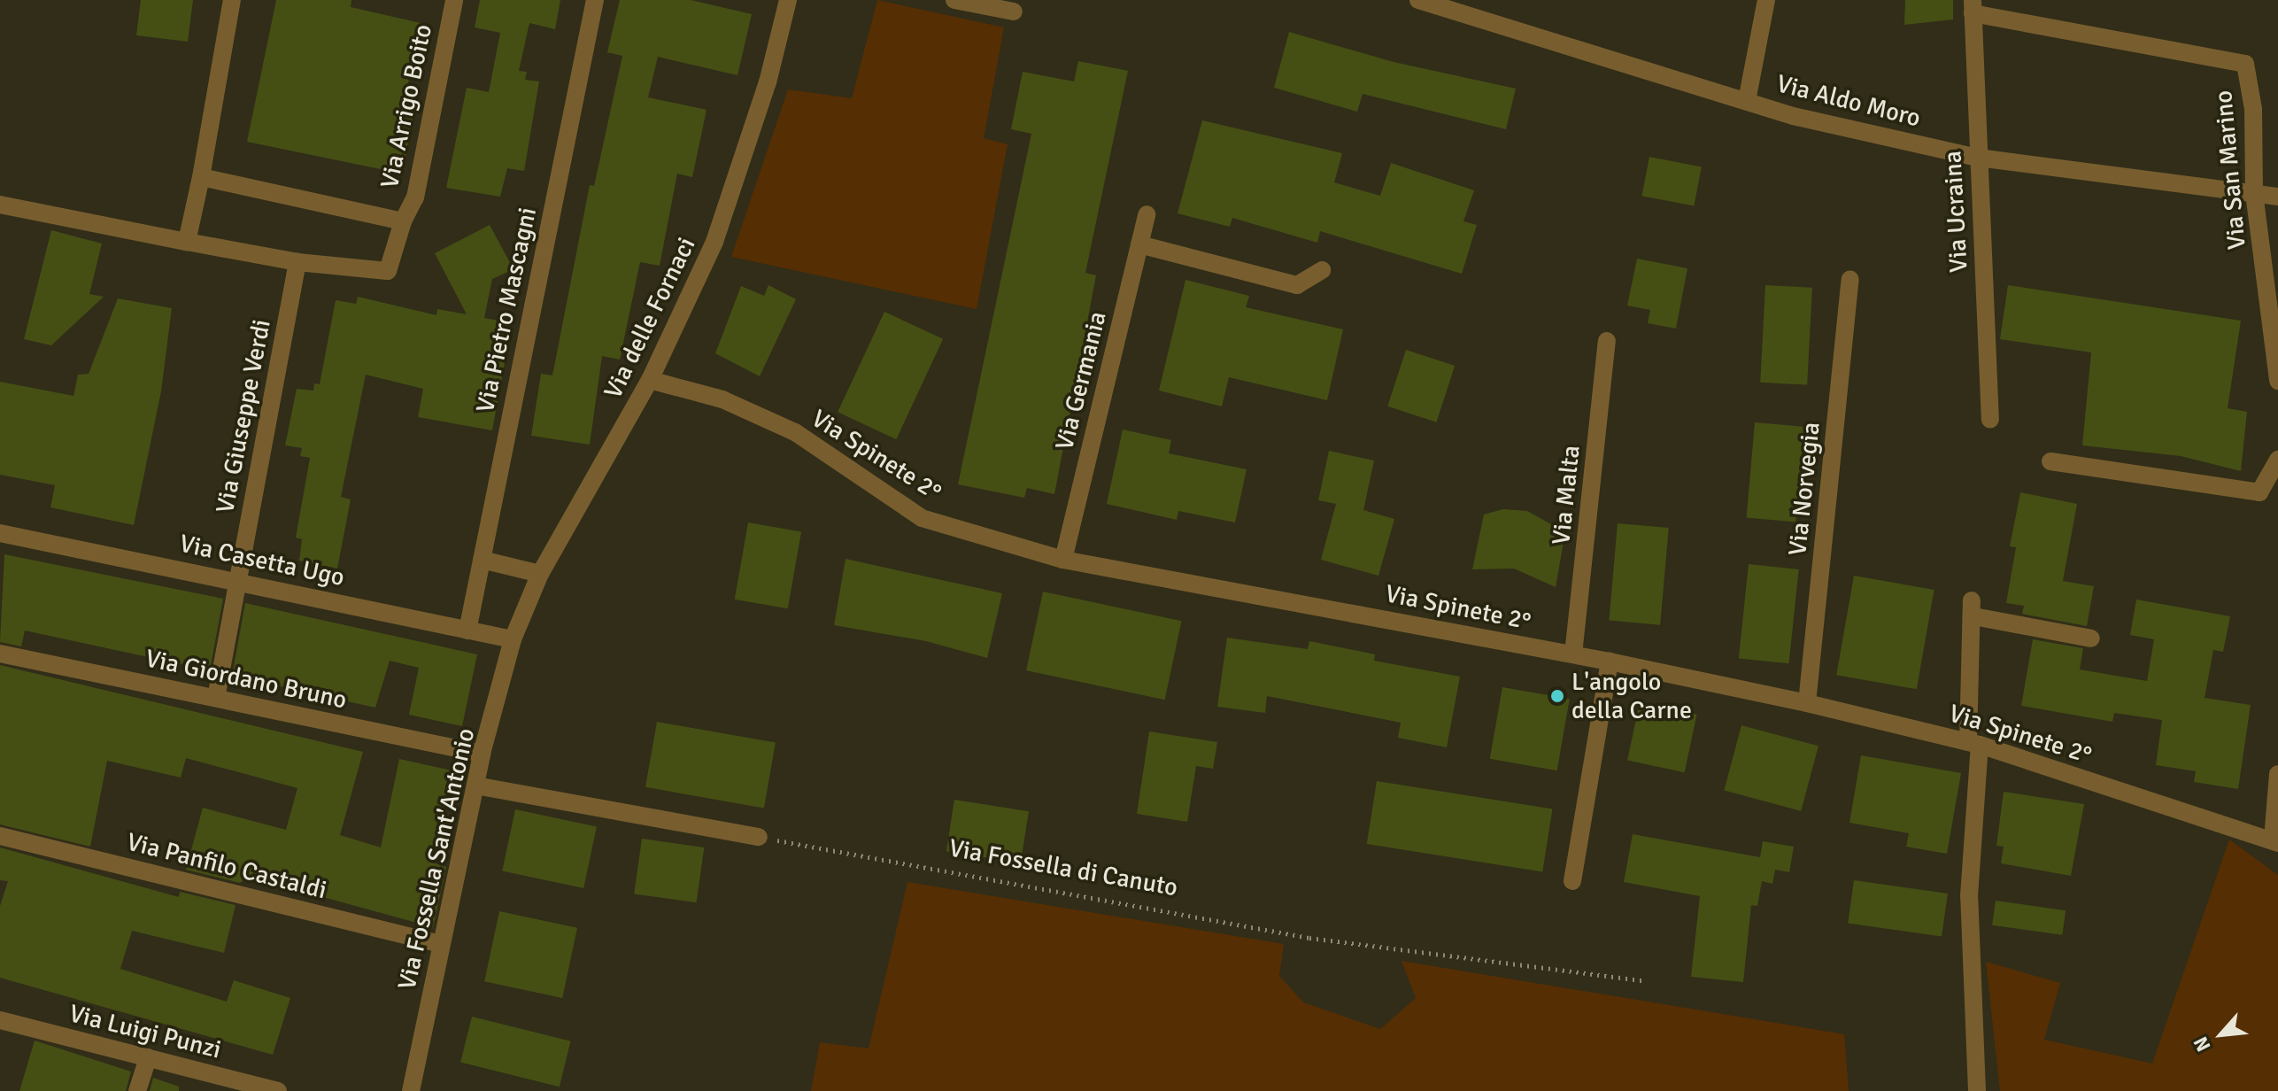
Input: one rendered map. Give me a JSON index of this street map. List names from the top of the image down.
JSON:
{
  "streets": {
    "street": [
      "Via Aldo Moro",
      "Via Arrigo Boito",
      "Via San Marino",
      "Via Ucraina",
      "Via Pietro Mascagni",
      "Via delle Fornaci",
      "Via Germania",
      "Via Giuseppe Verdi",
      "Via Spinete 2°",
      "Via Norvegia",
      "Via Malta",
      "Via Casetta Ugo",
      "Via Giordano Bruno",
      "Via Fossella Sant'Antonio",
      "Via Panfilo Castaldi",
      "Via Luigi Punzi"
    ],
    "path": ["Via Fossella di Canuto"]
  },
  "crossings": [
    ["Via Aldo Moro", "Via San Marino"],
    ["Via Aldo Moro", "Via Ucraina"],
    ["Via Arrigo Boito", "Via Giuseppe Verdi"],
    ["Via San Marino", "Via Ucraina"],
    ["Via Pietro Mascagni", "Via Casetta Ugo"],
    ["Via delle Fornaci", "Via Spinete 2°"],
    ["Via delle Fornaci", "Via Casetta Ugo"],
    ["Via delle Fornaci", "Via Fossella Sant'Antonio"],
    ["Via Germania", "Via Spinete 2°"],
    ["Via Giuseppe Verdi", "Via Casetta Ugo"],
    ["Via Giuseppe Verdi", "Via Giordano Bruno"],
    ["Via Spinete 2°", "Via Norvegia"],
    ["Via Spinete 2°", "Via Malta"],
    ["Via Casetta Ugo", "Via Fossella Sant'Antonio"],
    ["Via Giordano Bruno", "Via Fossella Sant'Antonio"],
    ["Via Fossella Sant'Antonio", "Via Panfilo Castaldi"]
  ],
  "places": ["L'angolo della Carne"],
  "north": "bottom left"
}
